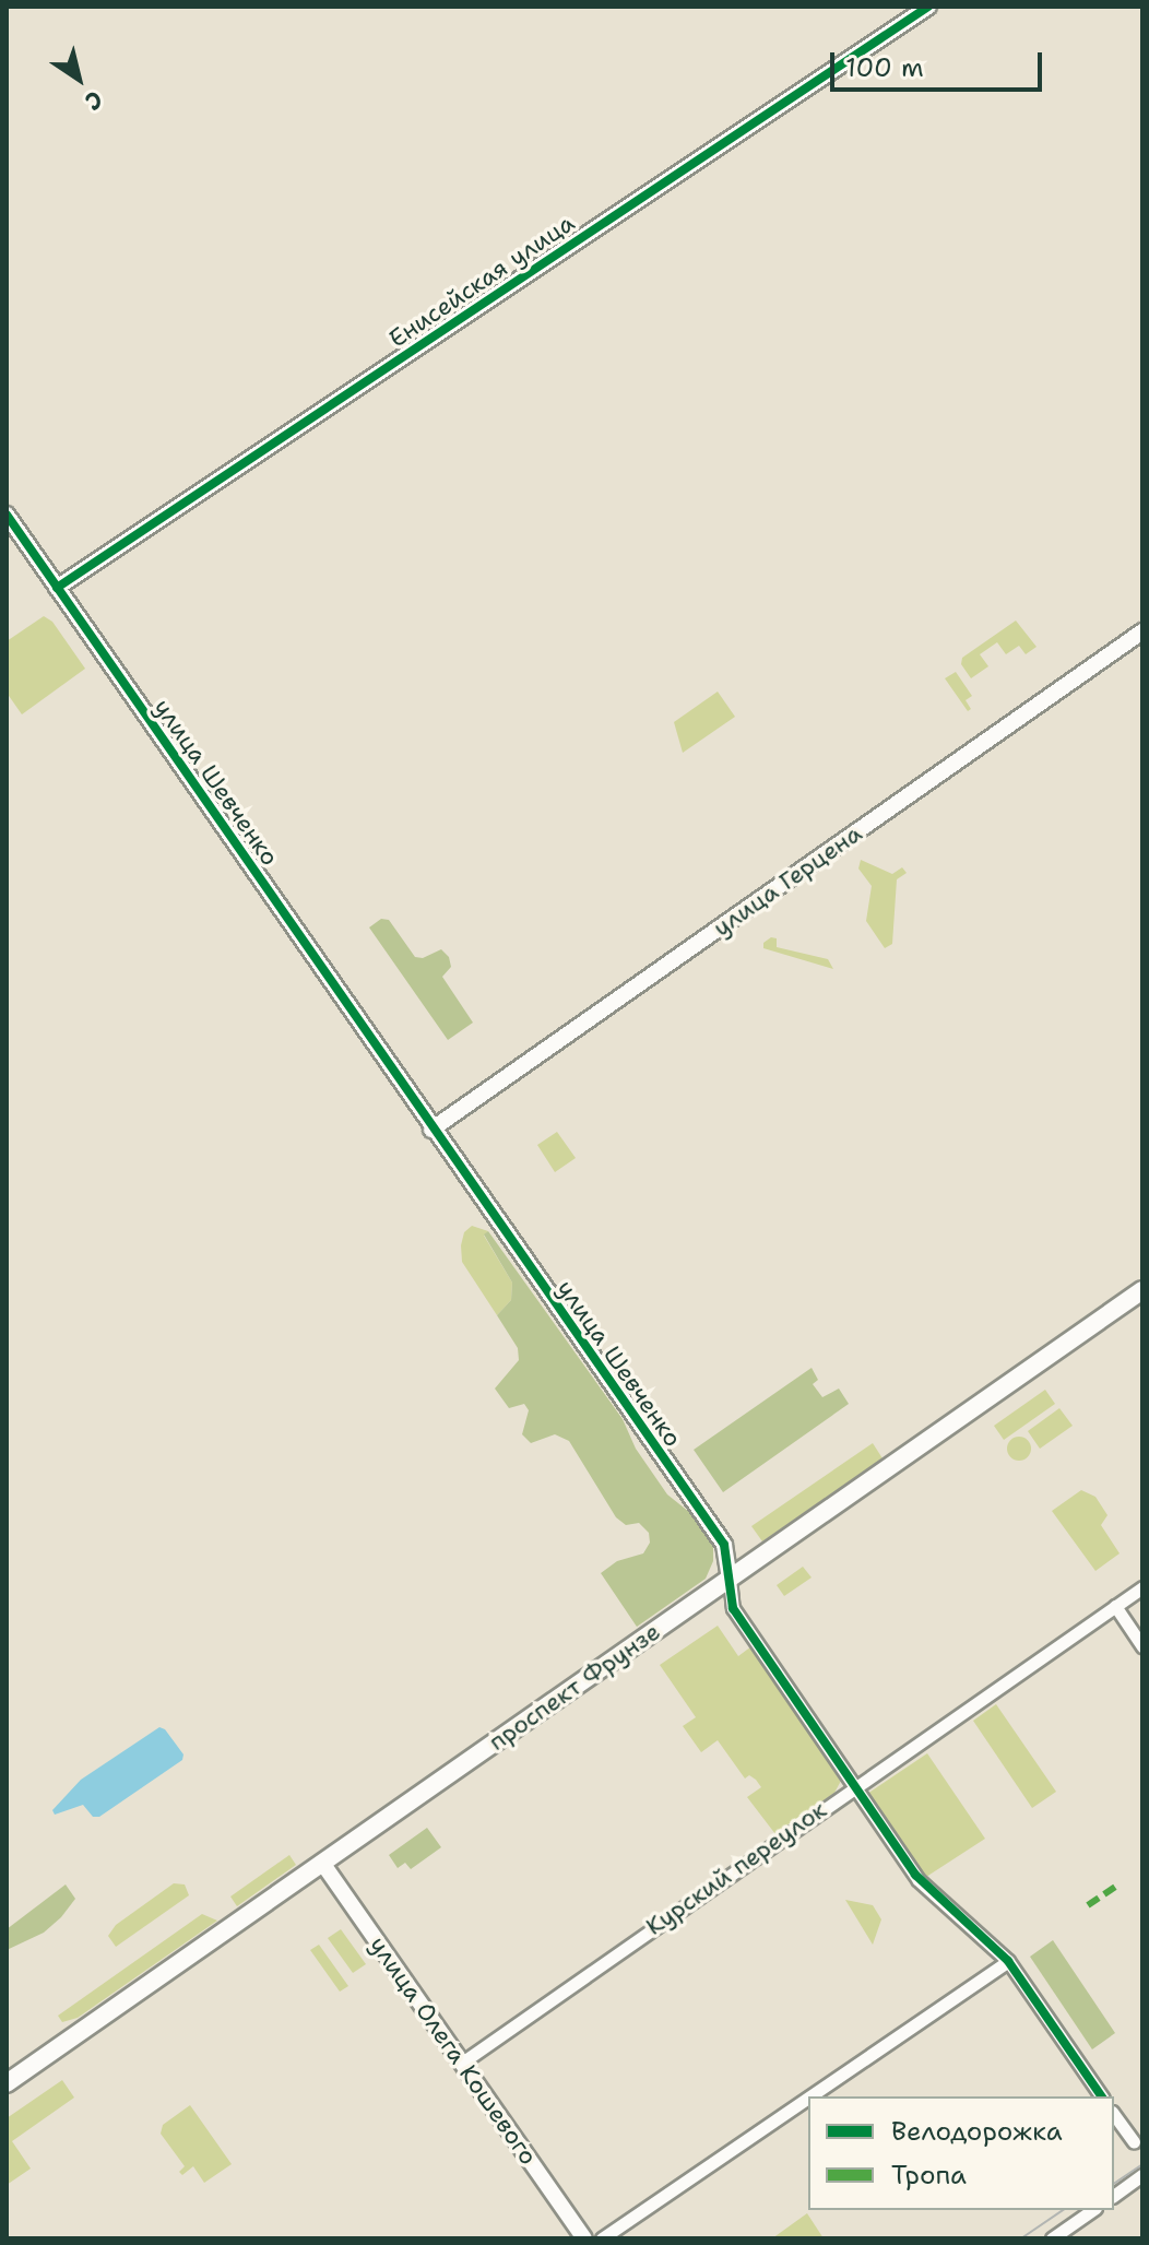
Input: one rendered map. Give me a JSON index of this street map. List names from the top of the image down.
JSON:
{
  "streets": {
    "main road": ["проспект Фрунзе"],
    "street": [
      "Енисейская улица",
      "улица Шевченко",
      "улица Герцена",
      "Курский переулок",
      "улица Олега Кошевого"
    ]
  },
  "crossings": [
    ["Енисейская улица", "улица Шевченко"],
    ["улица Шевченко", "улица Герцена"],
    ["улица Шевченко", "проспект Фрунзе"],
    ["улица Шевченко", "Курский переулок"],
    ["проспект Фрунзе", "улица Олега Кошевого"],
    ["Курский переулок", "улица Олега Кошевого"]
  ],
  "legend": ["Велодорожка", "Тропа"],
  "scale_bar": "100 m",
  "north": "bottom right"
}
